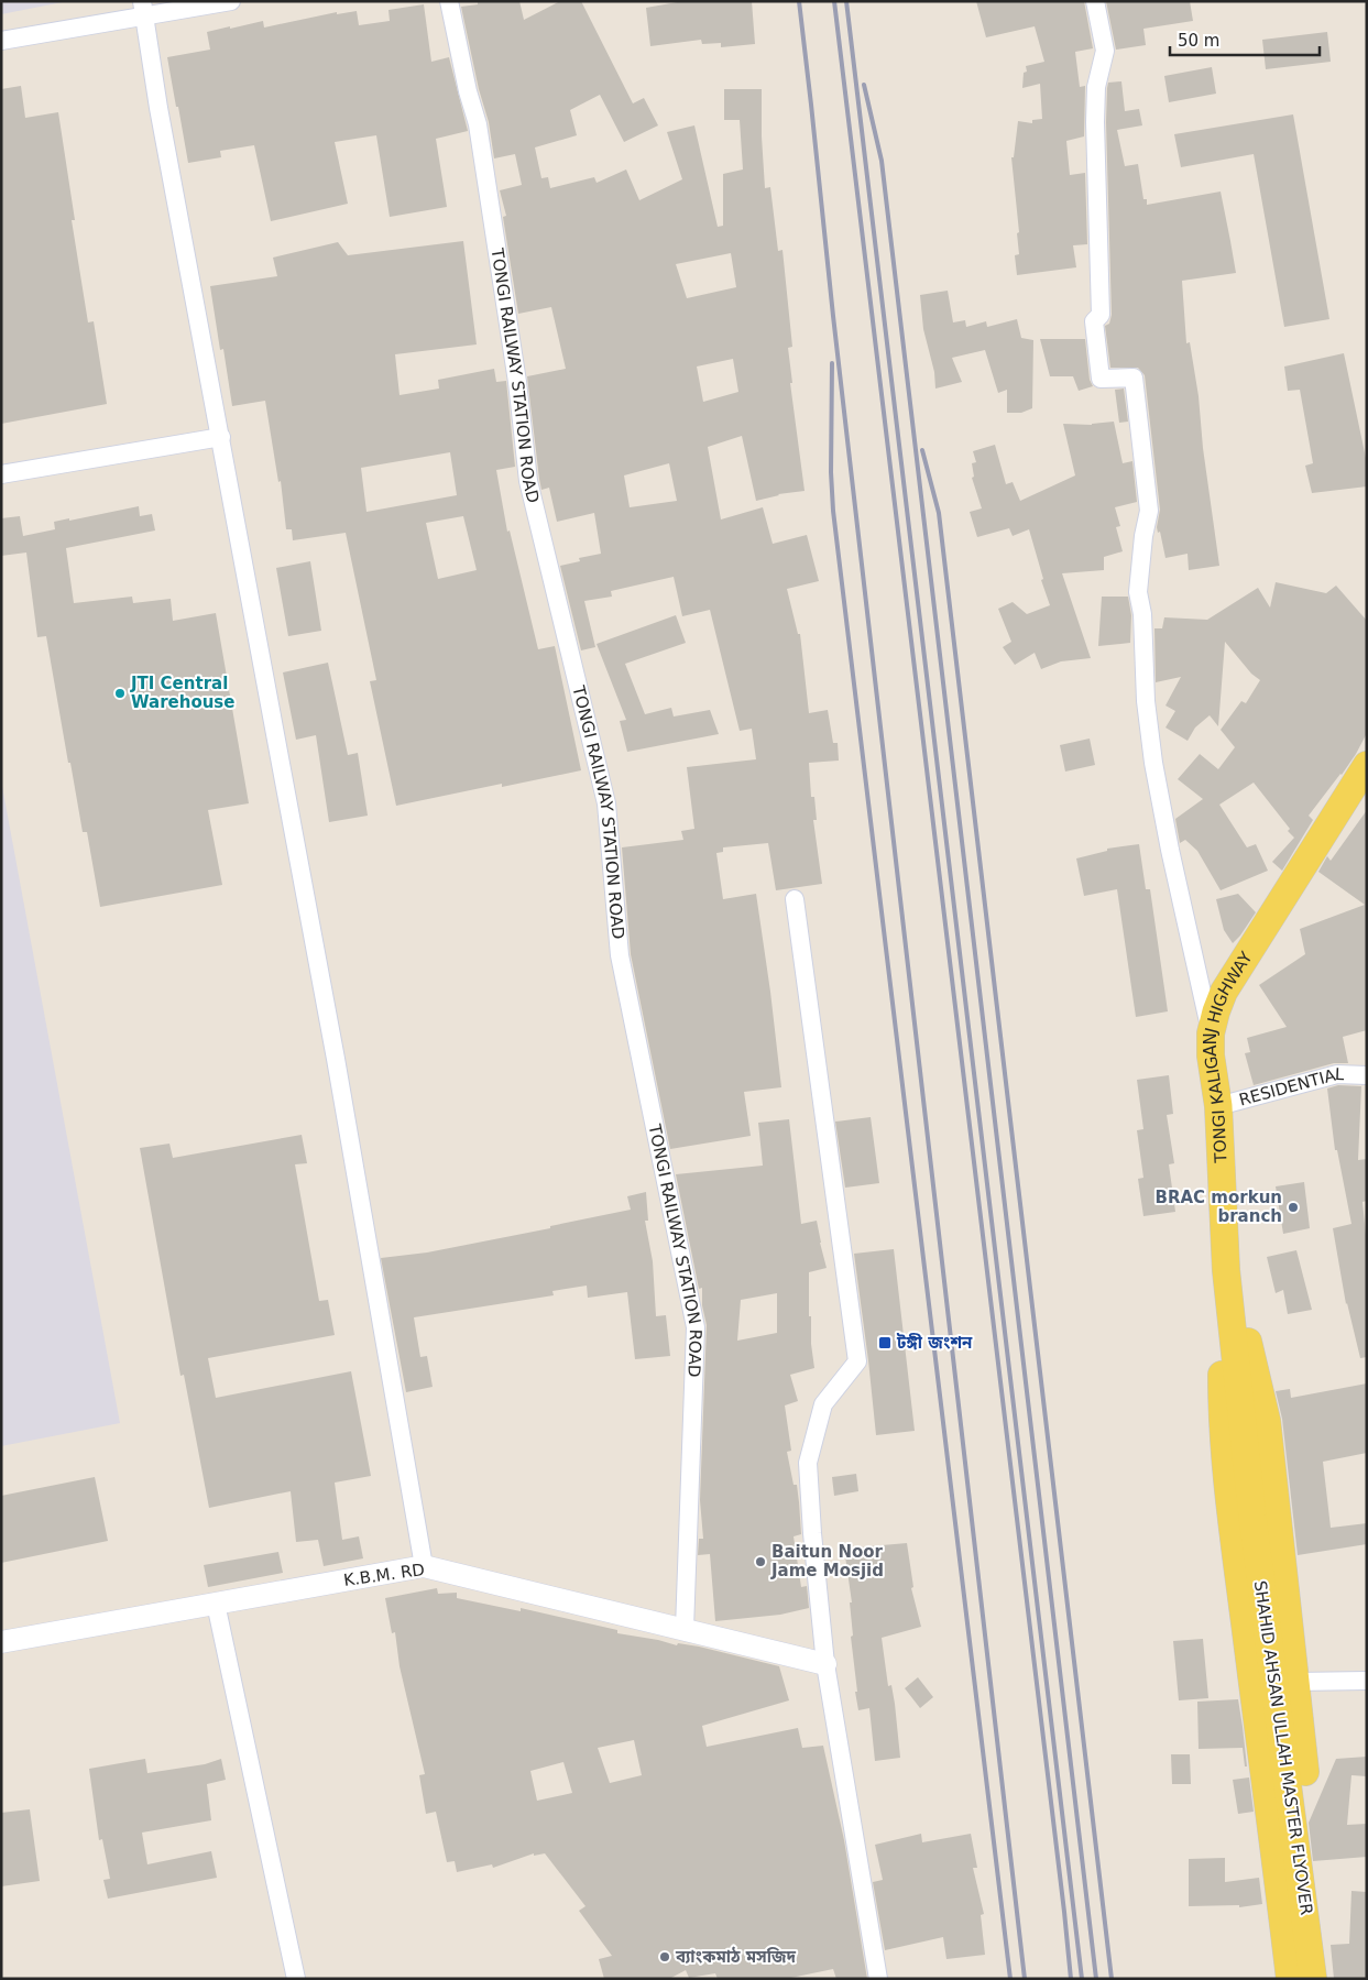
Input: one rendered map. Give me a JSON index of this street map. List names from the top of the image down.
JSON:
{
  "streets": {
    "main road": ["TONGI KALIGANJ HIGHWAY", "SHAHID AHSAN ULLAH MASTER FLYOVER"],
    "street": ["TONGI RAILWAY STATION ROAD", "RESIDENTIAL", "K.B.M. RD"]
  },
  "crossings": [
    ["TONGI RAILWAY STATION ROAD", "K.B.M. RD"],
    ["TONGI KALIGANJ HIGHWAY", "RESIDENTIAL"],
    ["TONGI KALIGANJ HIGHWAY", "SHAHID AHSAN ULLAH MASTER FLYOVER"]
  ],
  "places": {
    "other": [
      "JTI Central Warehouse",
      "BRAC morkun branch",
      "Baitun Noor Jame Mosjid",
      "ব্যাংকমাঠ মসজিদ"
    ],
    "transit": ["টঙ্গী জংশন"]
  },
  "scale_bar": "50 m"
}
